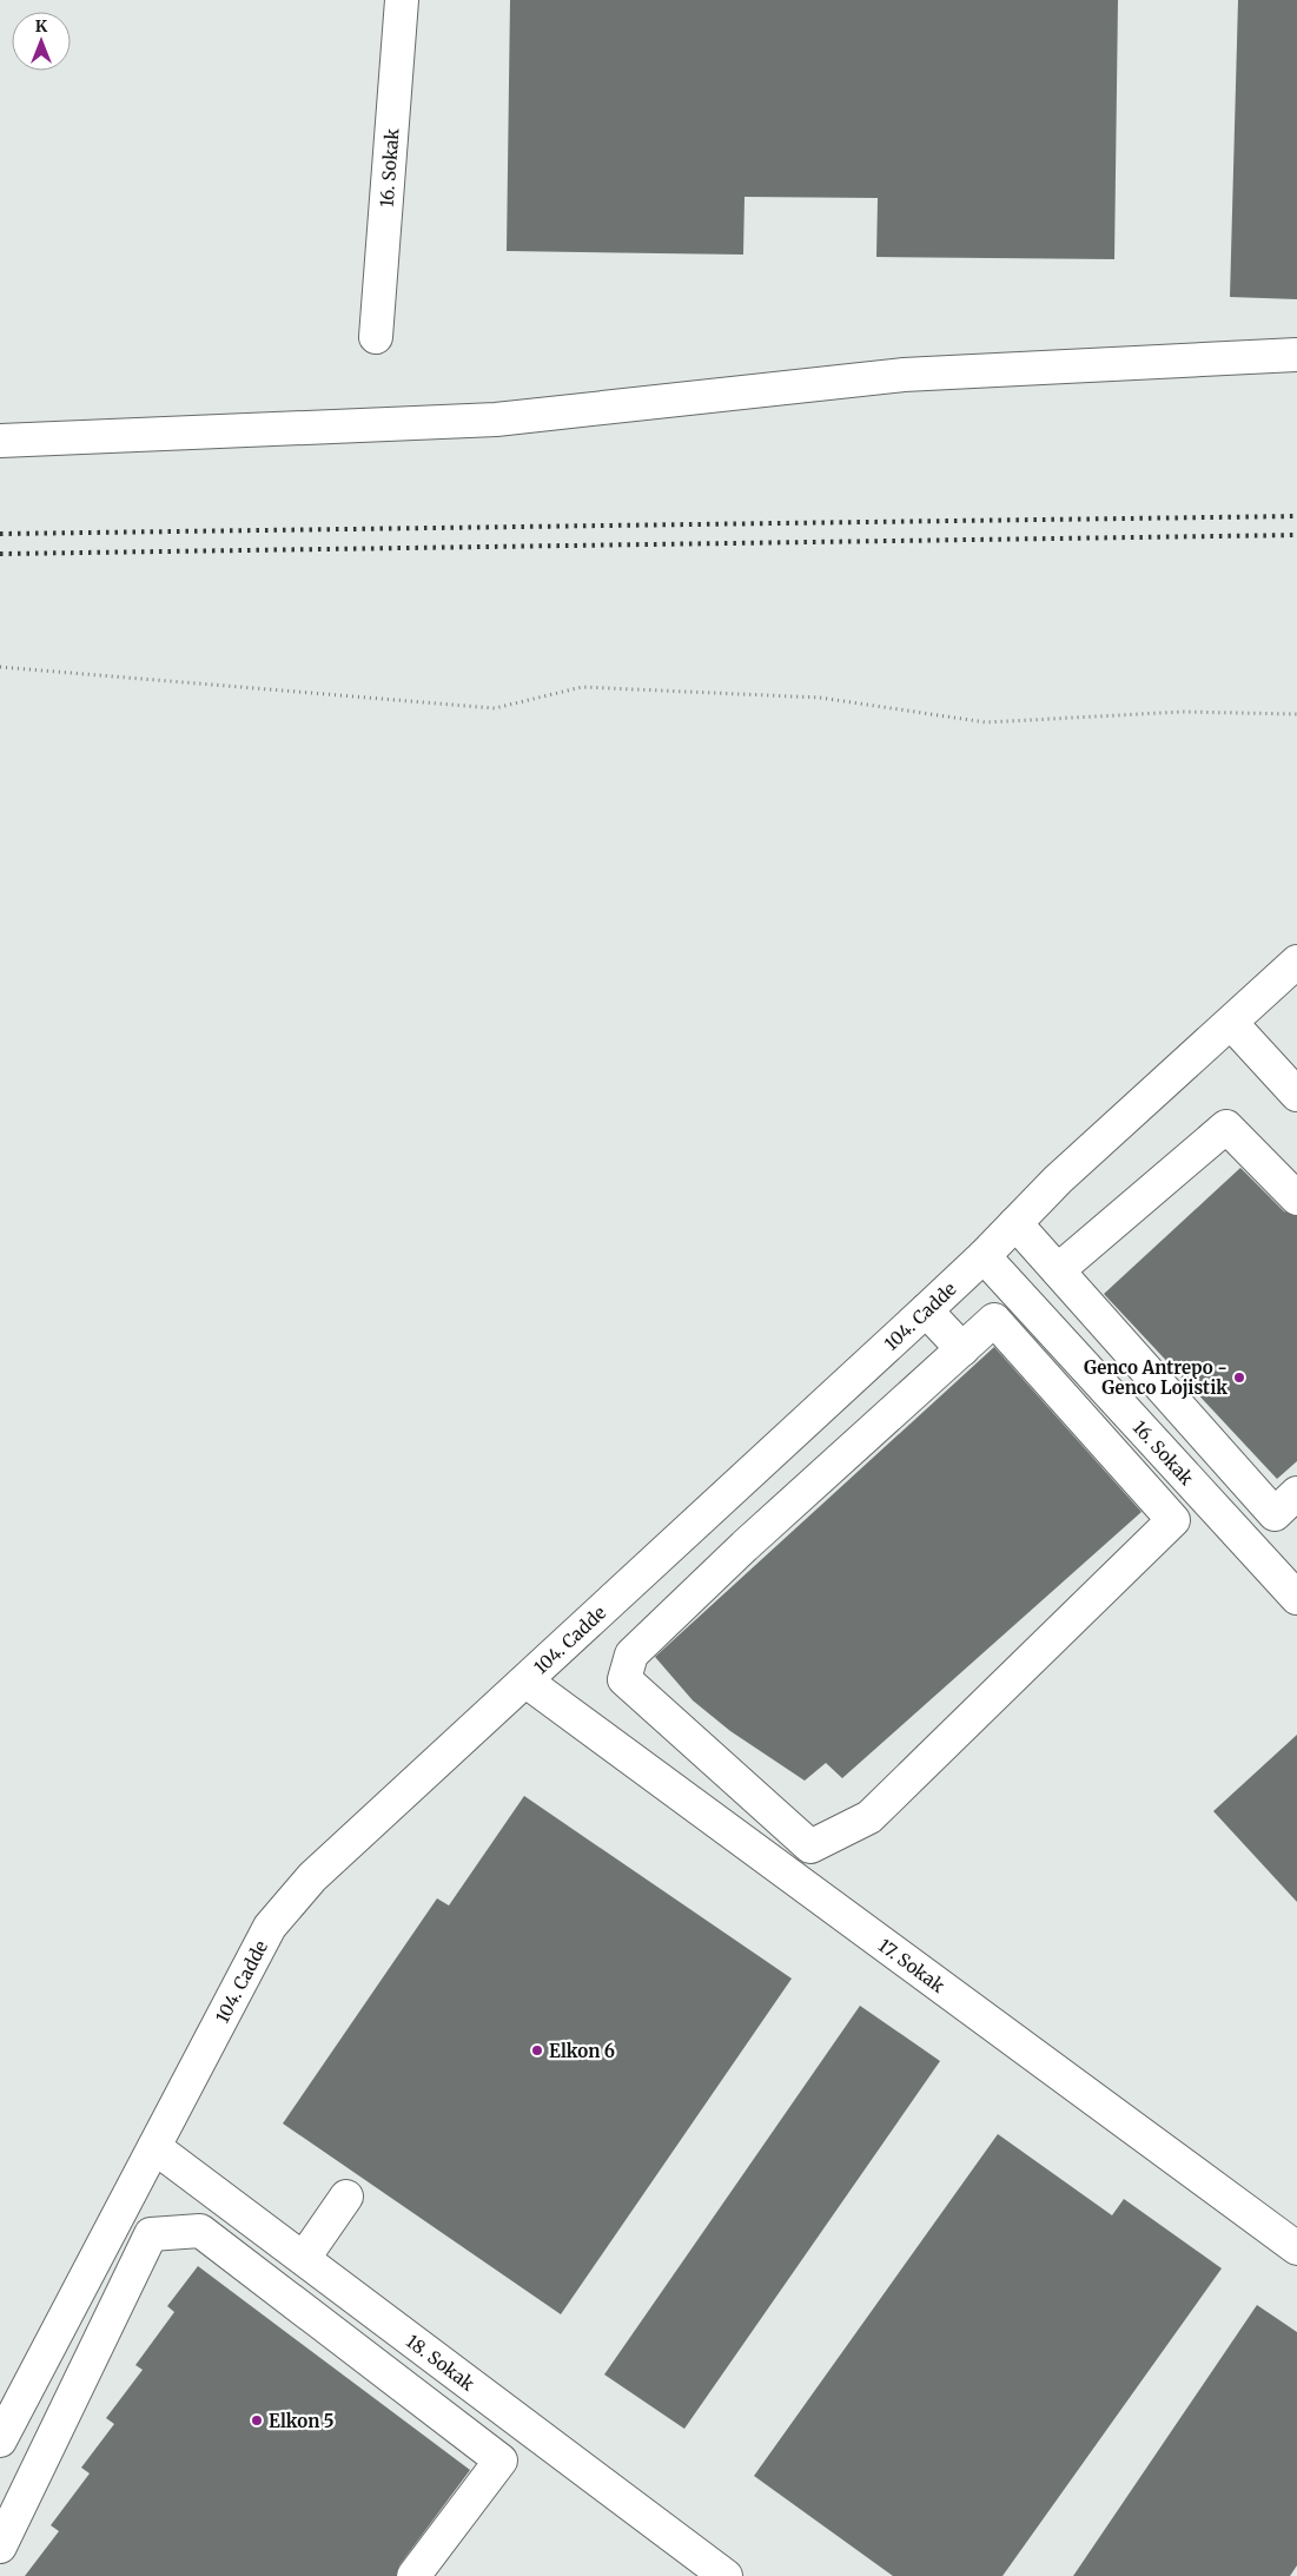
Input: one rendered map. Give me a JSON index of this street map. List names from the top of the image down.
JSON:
{
  "streets": {
    "street": [
      "16. Sokak",
      "104. Cadde",
      "17. Sokak",
      "18. Sokak"
    ]
  },
  "crossings": [
    ["16. Sokak", "104. Cadde"],
    ["104. Cadde", "17. Sokak"],
    ["104. Cadde", "18. Sokak"]
  ],
  "places": ["Genco Antrepo - Genco Lojistik", "Elkon 6", "Elkon 5"],
  "north": "top"
}
